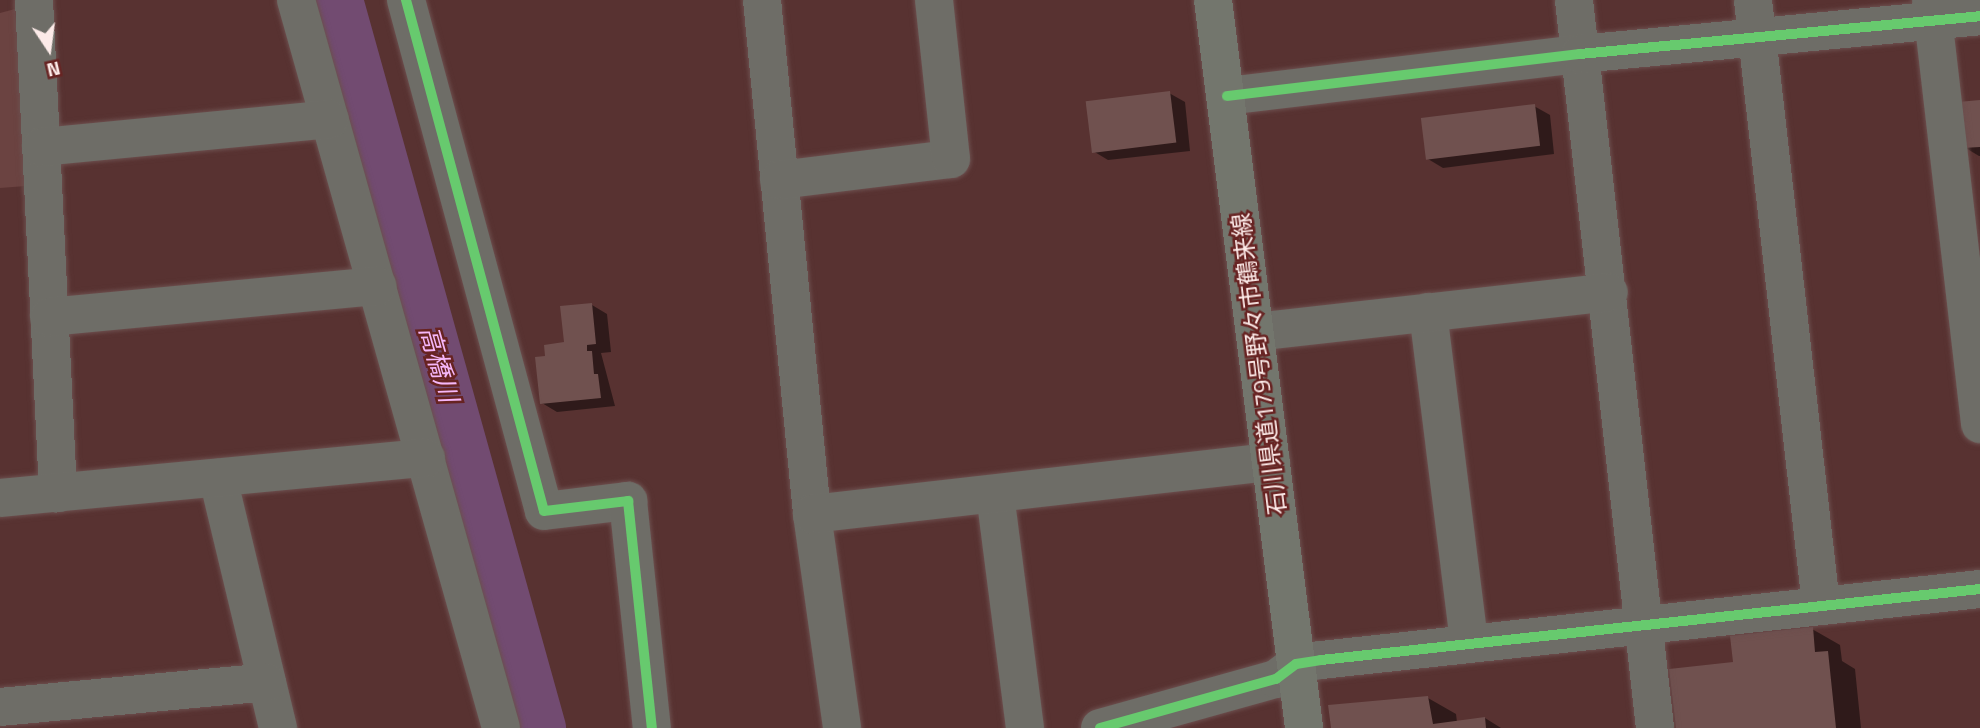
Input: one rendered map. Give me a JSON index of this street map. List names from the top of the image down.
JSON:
{
  "streets": {
    "main road": ["石川県道179号野々市鶴来線"]
  },
  "water": ["高橋川"],
  "north": "bottom"
}
